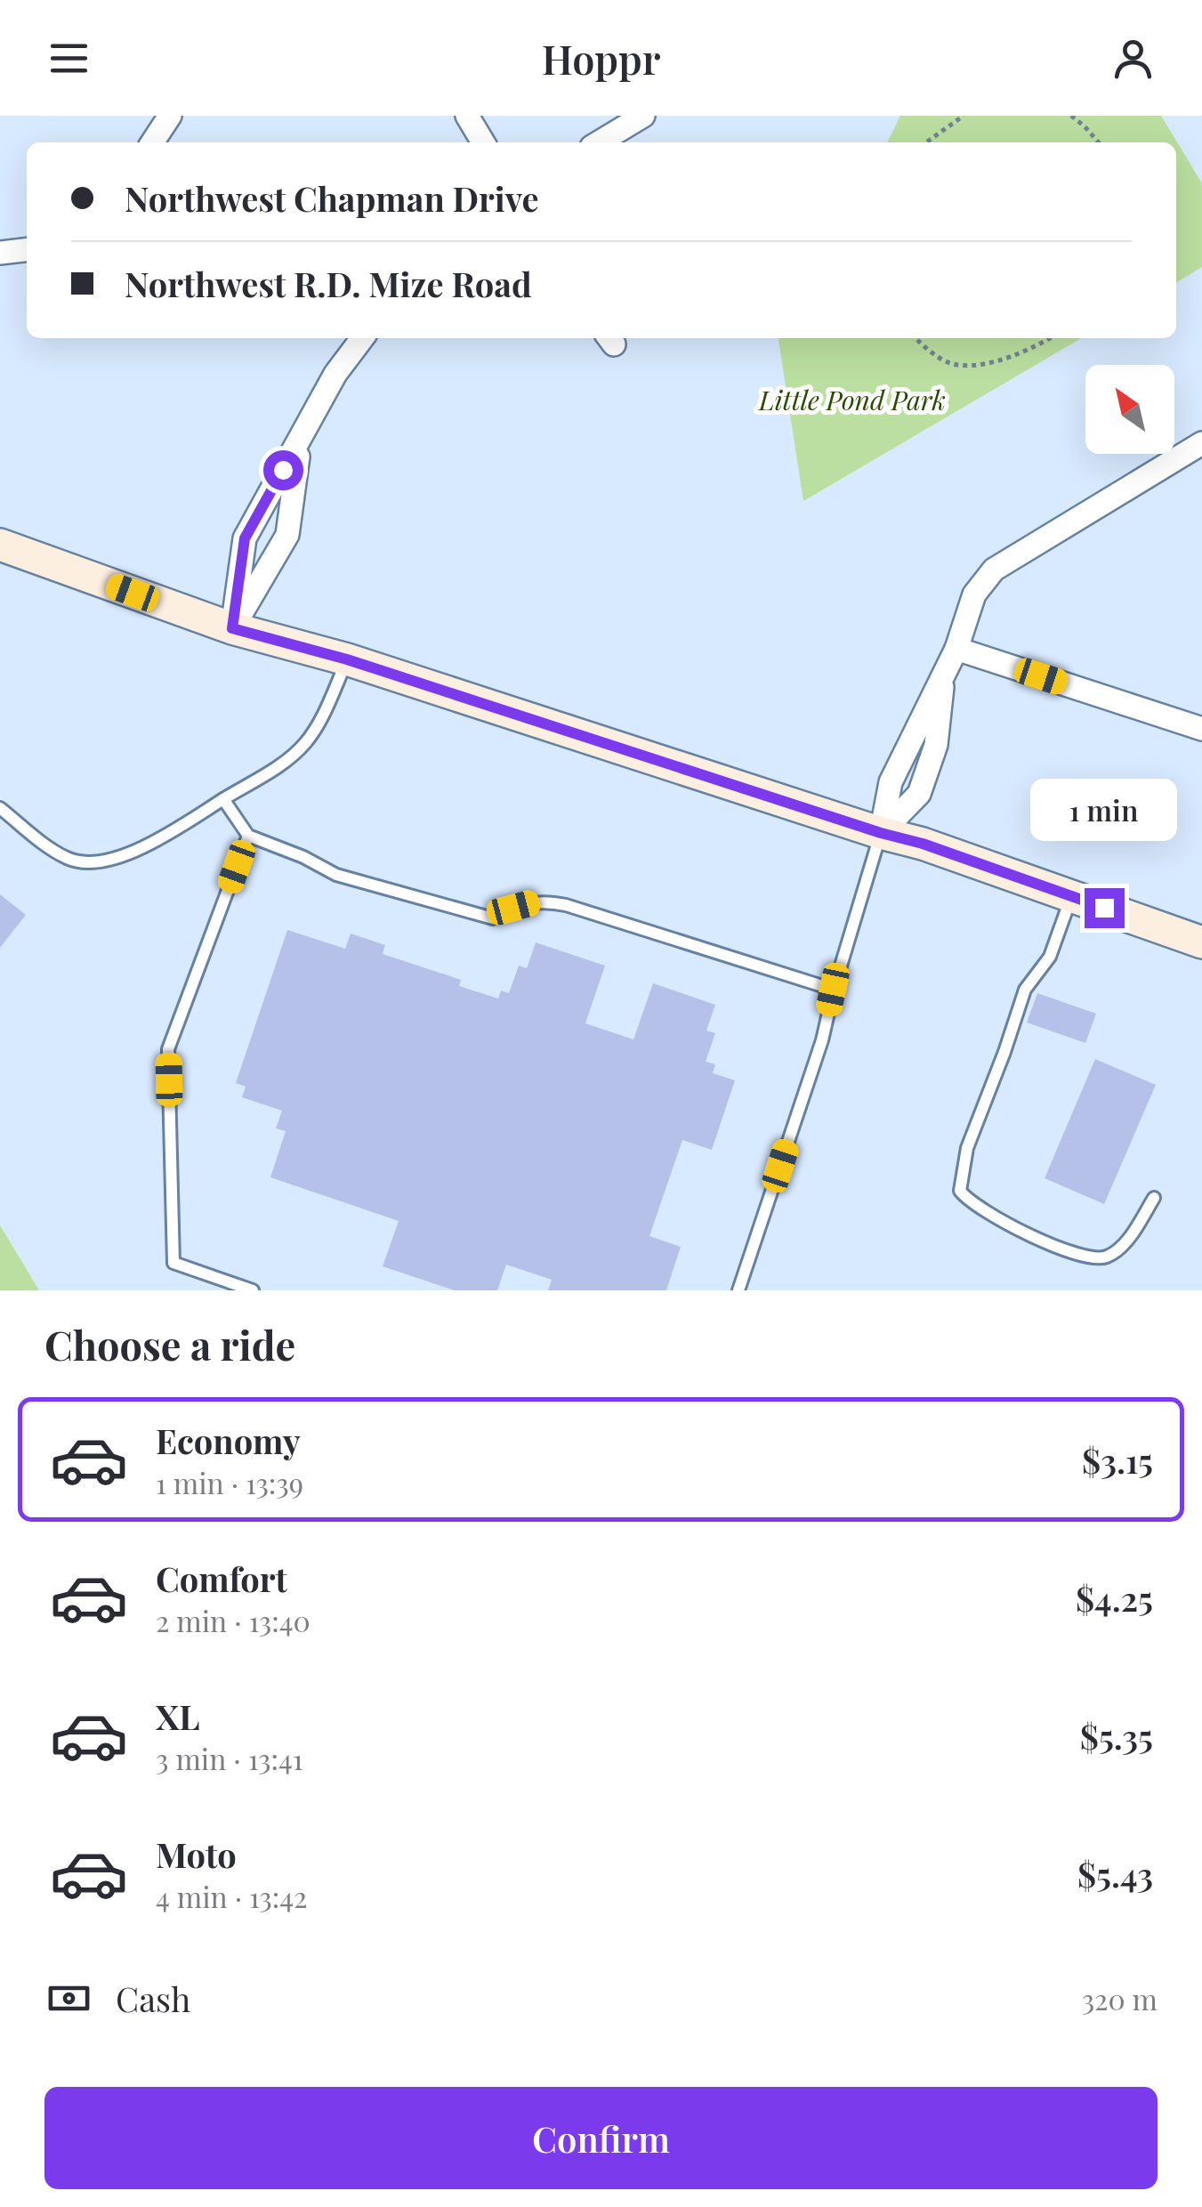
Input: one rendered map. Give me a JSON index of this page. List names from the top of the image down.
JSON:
{
  "parks": ["Little Pond Park"],
  "north": "top left",
  "page": {
    "header": "Hoppr",
    "banner": ["Northwest Chapman Drive", "Northwest R.D. Mize Road"],
    "bubble": "1 min",
    "heading": "Choose a ride",
    "list": [
      {
        "name": "Economy",
        "note": "1 min · 13:39",
        "value": "$3.15"
      },
      {
        "name": "Comfort",
        "note": "2 min · 13:40",
        "value": "$4.25"
      },
      {
        "name": "XL",
        "note": "3 min · 13:41",
        "value": "$5.35"
      },
      {
        "name": "Moto",
        "note": "4 min · 13:42",
        "value": "$5.43"
      }
    ],
    "pay": ["Cash", "320 m"],
    "buttons": "Confirm"
  }
}
